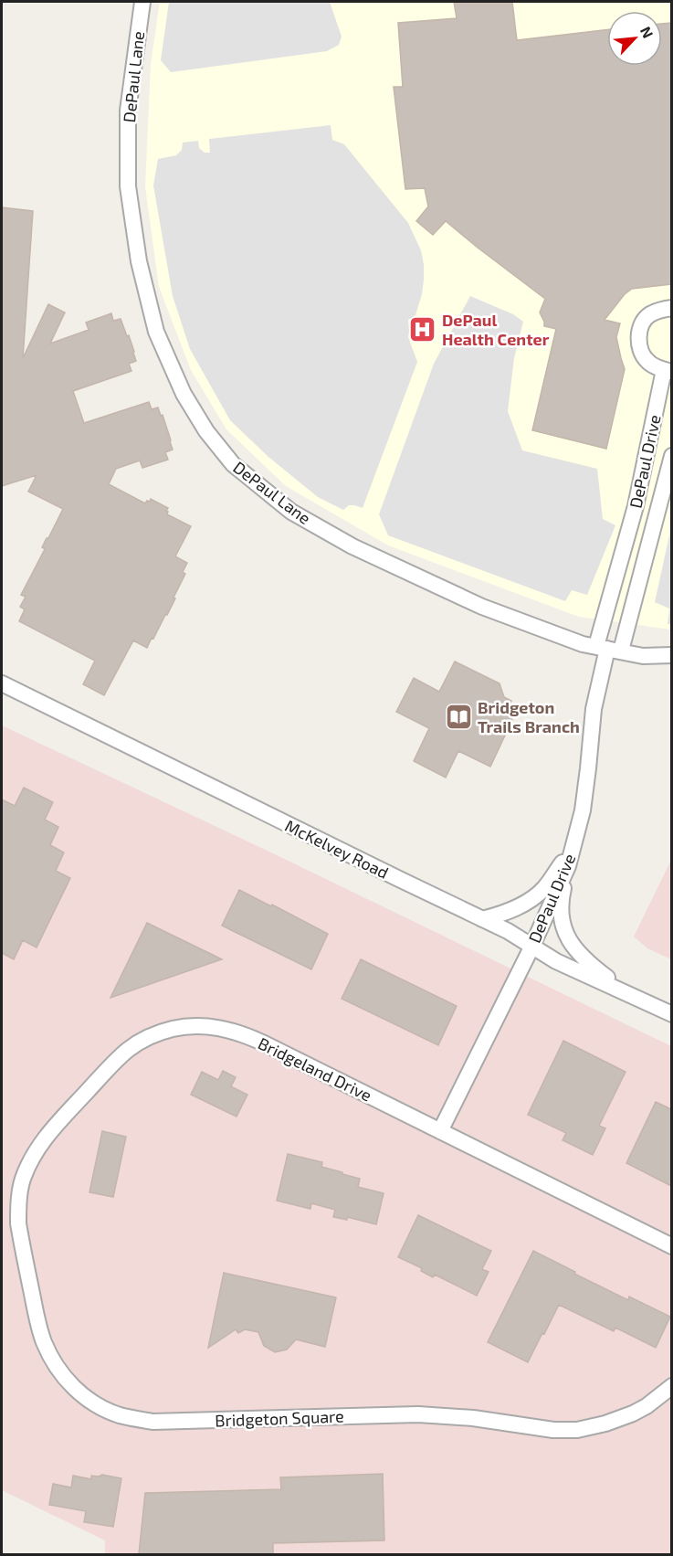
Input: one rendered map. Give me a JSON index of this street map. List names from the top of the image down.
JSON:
{
  "streets": {
    "street": [
      "DePaul Lane",
      "DePaul Drive",
      "McKelvey Road",
      "Bridgeland Drive",
      "Bridgeton Square"
    ]
  },
  "crossings": [
    ["DePaul Lane", "DePaul Drive"],
    ["DePaul Drive", "McKelvey Road"],
    ["DePaul Drive", "Bridgeland Drive"],
    ["Bridgeland Drive", "Bridgeton Square"]
  ],
  "places": {
    "hospital": ["DePaul Health Center"],
    "library": ["Bridgeton Trails Branch"]
  },
  "north": "top right"
}
